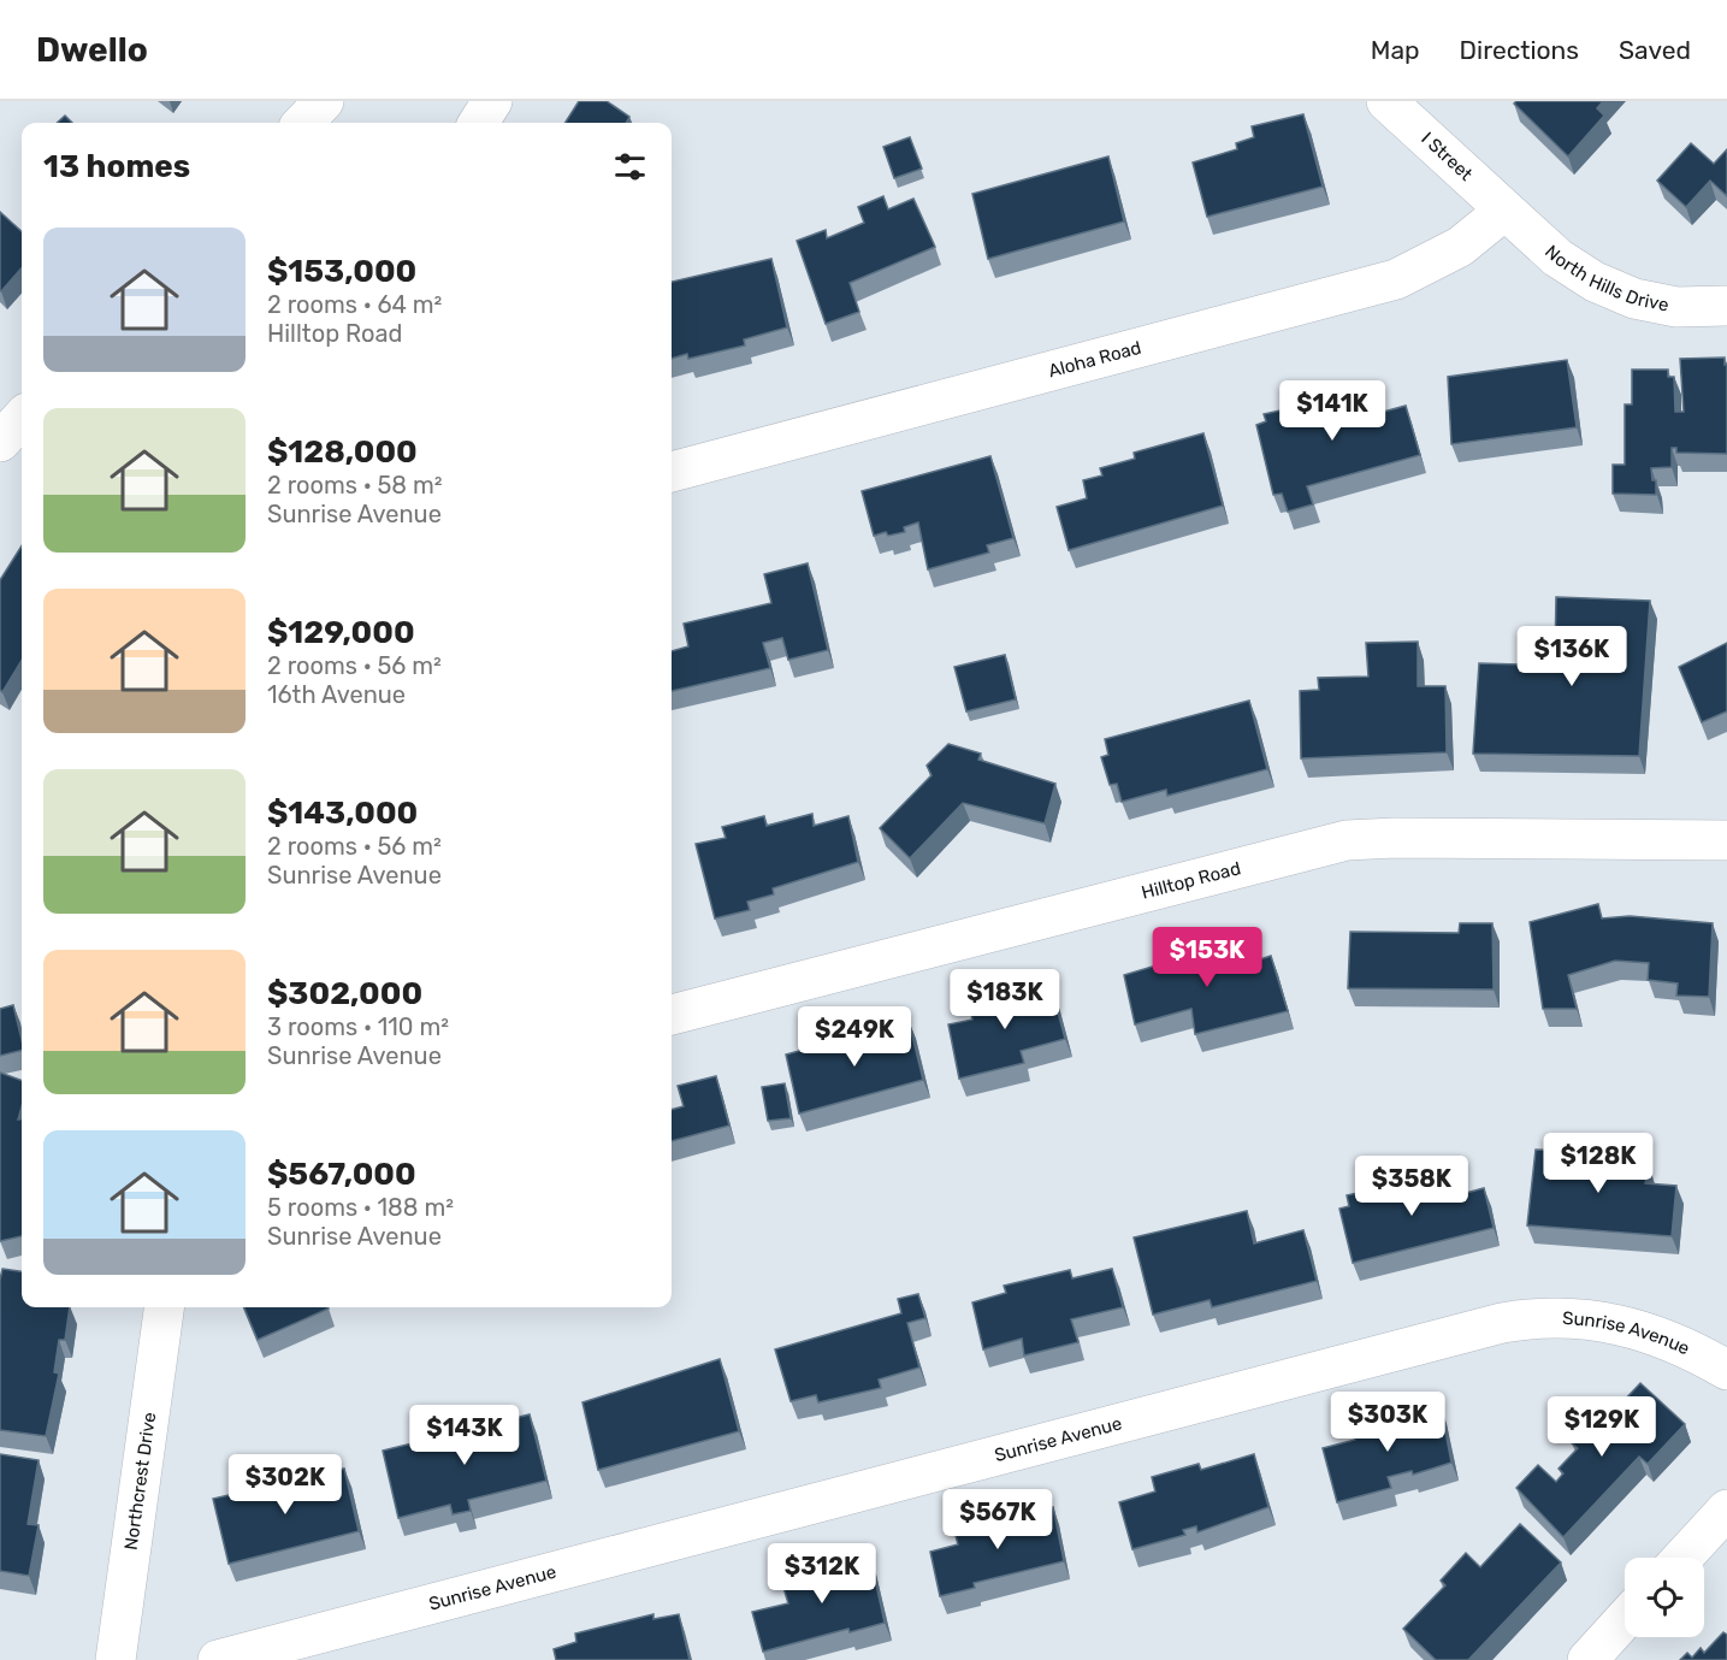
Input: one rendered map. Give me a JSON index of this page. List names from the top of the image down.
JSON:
{
  "streets": {
    "street": [
      "I Street",
      "North Hills Drive",
      "Aloha Road",
      "Hilltop Road",
      "Sunrise Avenue",
      "Northcrest Drive"
    ]
  },
  "crossings": [
    ["I Street", "North Hills Drive"],
    ["I Street", "Aloha Road"],
    ["North Hills Drive", "Aloha Road"]
  ],
  "page": {
    "header": "Dwello",
    "nav": ["Map", "Directions", "Saved"],
    "heading": "13 homes",
    "list": [
      {
        "name": "$153,000",
        "note": "2 rooms · 64 m² · Hilltop Road"
      },
      {
        "name": "$128,000",
        "note": "2 rooms · 58 m² · Sunrise Avenue"
      },
      {
        "name": "$129,000",
        "note": "2 rooms · 56 m² · 16th Avenue"
      },
      {
        "name": "$143,000",
        "note": "2 rooms · 56 m² · Sunrise Avenue"
      },
      {
        "name": "$302,000",
        "note": "3 rooms · 110 m² · Sunrise Avenue"
      },
      {
        "name": "$567,000",
        "note": "5 rooms · 188 m² · Sunrise Avenue"
      }
    ],
    "price": [
      "$141K",
      "$136K",
      "$153K",
      "$183K",
      "$249K",
      "$128K",
      "$358K",
      "$303K",
      "$129K",
      "$143K",
      "$302K",
      "$567K",
      "$312K"
    ]
  }
}
